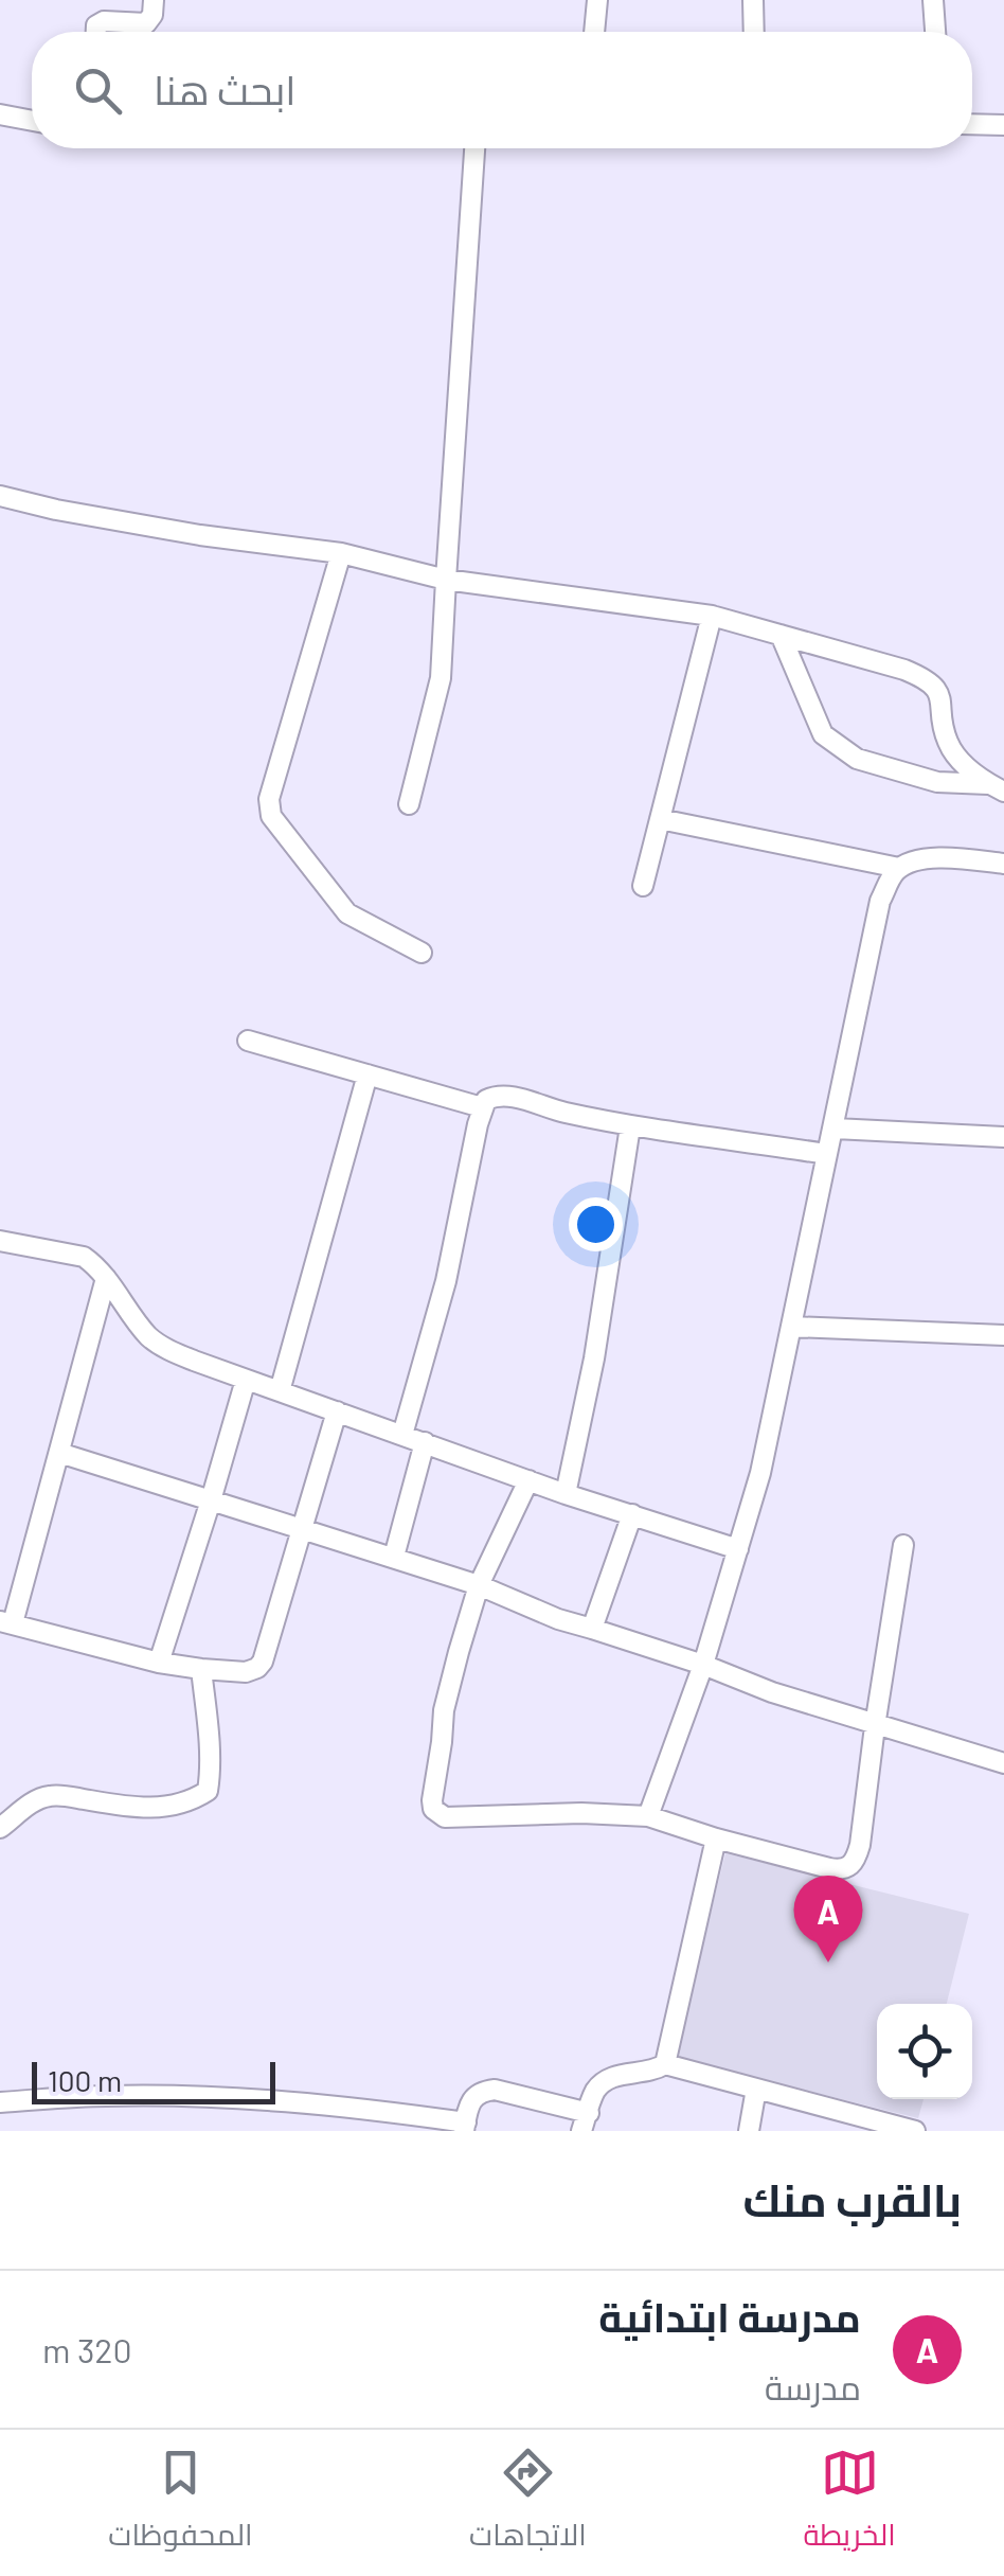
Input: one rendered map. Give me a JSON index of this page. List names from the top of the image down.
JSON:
{
  "scale_bar": "100 m",
  "page": {
    "search": "ابحث هنا",
    "pins": "A",
    "scale": "100 m",
    "heading": "بالقرب منك",
    "list": [
      {
        "mark": "A",
        "name": "مدرسة ابتدائية",
        "note": "مدرسة",
        "value": "320 m"
      }
    ],
    "nav": ["الخريطة", "الاتجاهات", "المحفوظات"]
  }
}
